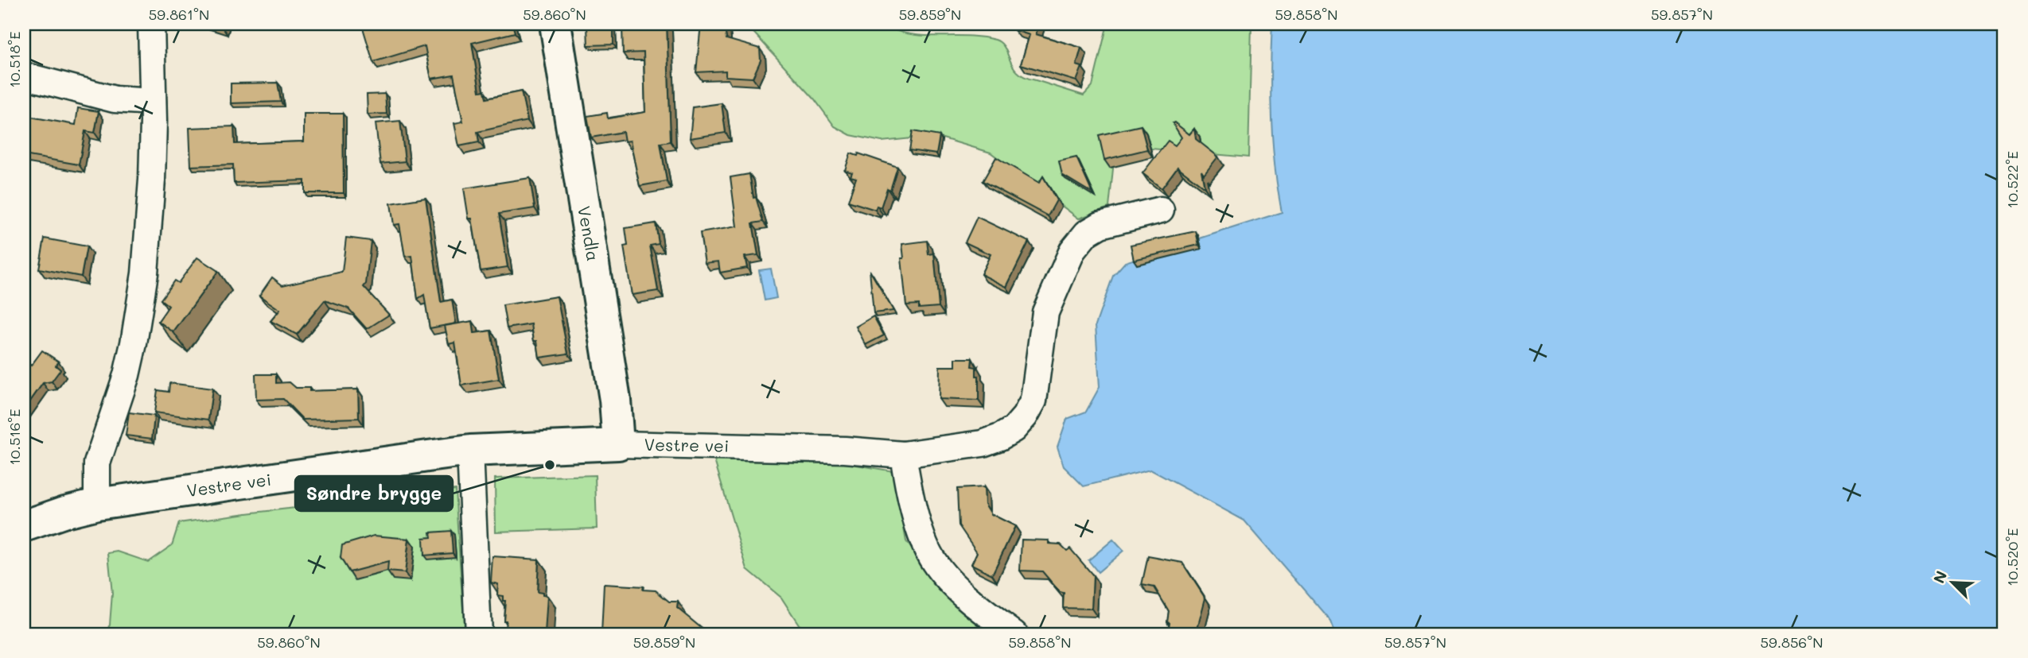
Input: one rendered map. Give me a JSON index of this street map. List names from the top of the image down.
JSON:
{
  "streets": {
    "street": ["Vendla", "Vestre vei"]
  },
  "crossings": [
    ["Vendla", "Vestre vei"]
  ],
  "places": ["Søndre brygge"],
  "north": "top left",
  "coordinates": [
    "59.861°N",
    "59.860°N",
    "59.859°N",
    "59.858°N",
    "59.857°N",
    "10.518°E",
    "10.522°E",
    "10.516°E",
    "10.520°E",
    "59.856°N"
  ]
}
